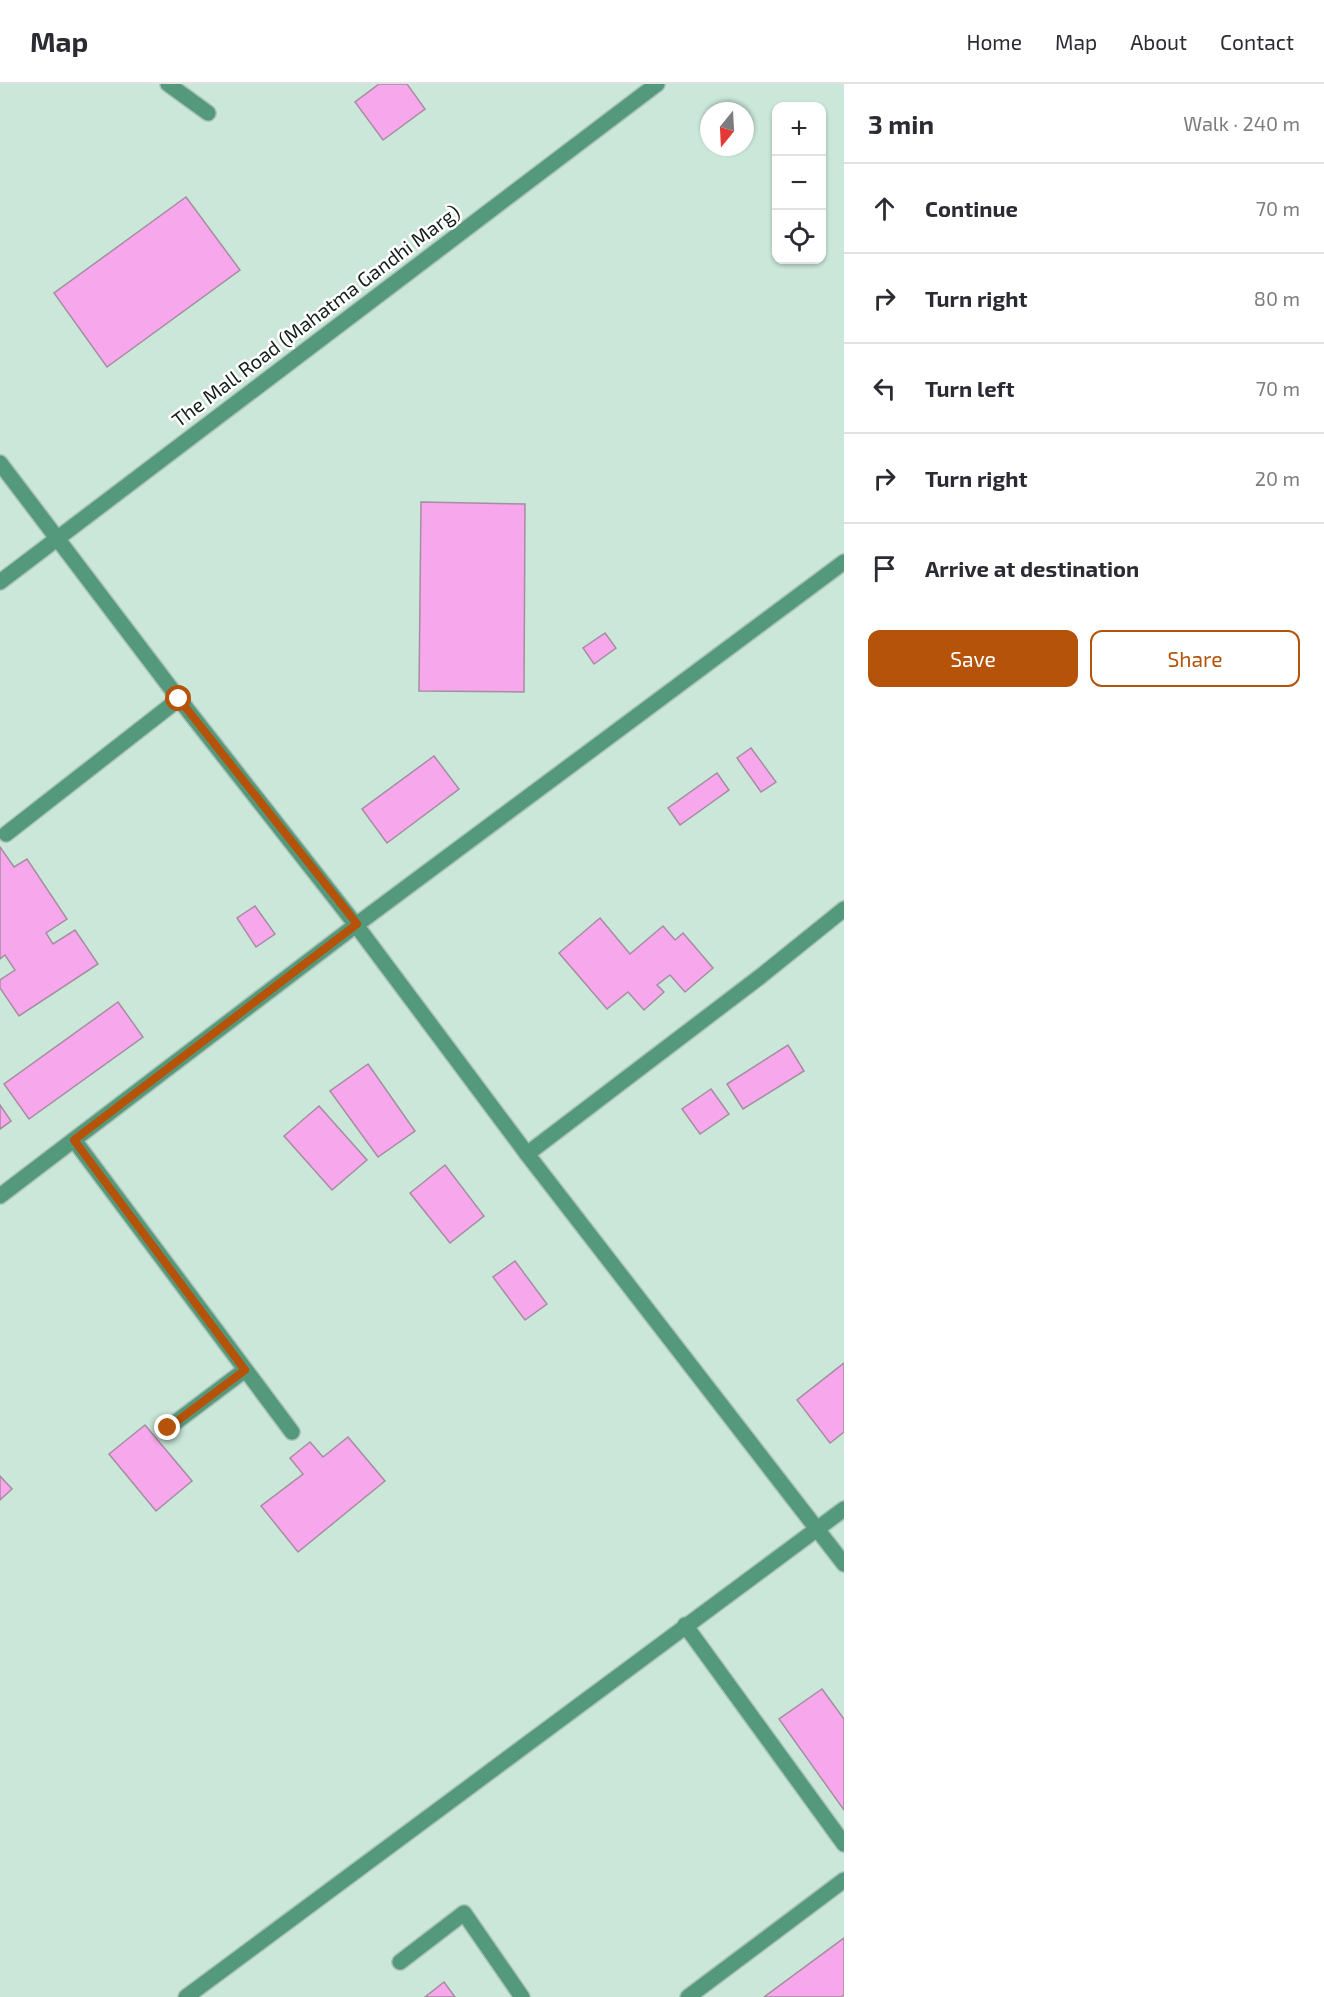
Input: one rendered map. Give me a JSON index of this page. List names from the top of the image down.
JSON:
{
  "streets": {
    "street": ["The Mall Road (Mahatma Gandhi Marg)"]
  },
  "north": "bottom",
  "page": {
    "header": "Map",
    "nav": [
      "Home",
      "Map",
      "About",
      "Contact"
    ],
    "heading": ["3 min", "Walk · 240 m"],
    "map_buttons": ["+", "−"],
    "list": [
      ["Continue", "70 m"],
      ["Turn right", "80 m"],
      ["Turn left", "70 m"],
      ["Turn right", "20 m"],
      "Arrive at destination"
    ],
    "buttons": ["Save", "Share"]
  }
}
